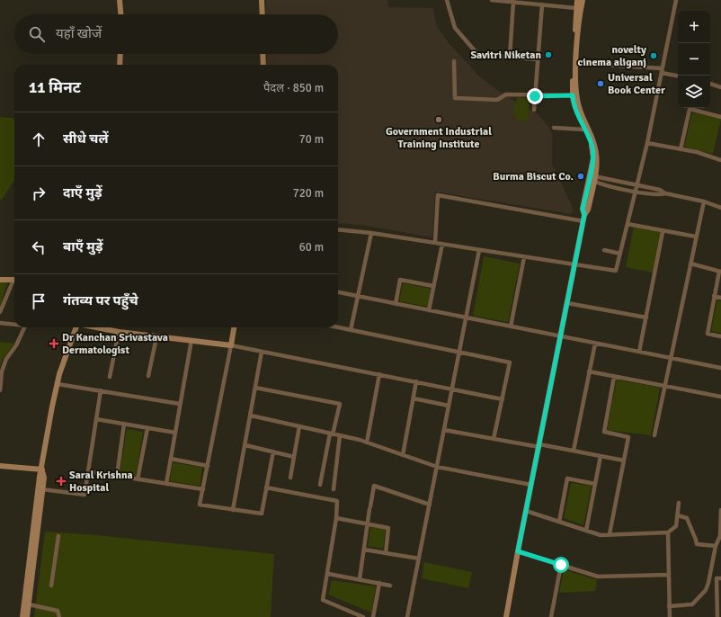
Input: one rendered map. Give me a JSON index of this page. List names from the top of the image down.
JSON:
{
  "places": {
    "other": [
      "Savitri Niketan",
      "novelty cinema aliganj",
      "Universal Book Center",
      "Government Industrial Training Institute",
      "Burma Biscut Co."
    ],
    "health": ["Dr Kanchan Srivastava Dermatologist", "Saral Krishna Hospital"]
  },
  "page": {
    "map_buttons": ["+", "−"],
    "search": "यहाँ खोजें",
    "heading": ["11 मिनट", "पैदल · 850 m"],
    "list": [
      ["सीधे चलें", "70 m"],
      ["दाएँ मुड़ें", "720 m"],
      ["बाएँ मुड़ें", "60 m"],
      "गंतव्य पर पहुँचे"
    ]
  }
}
